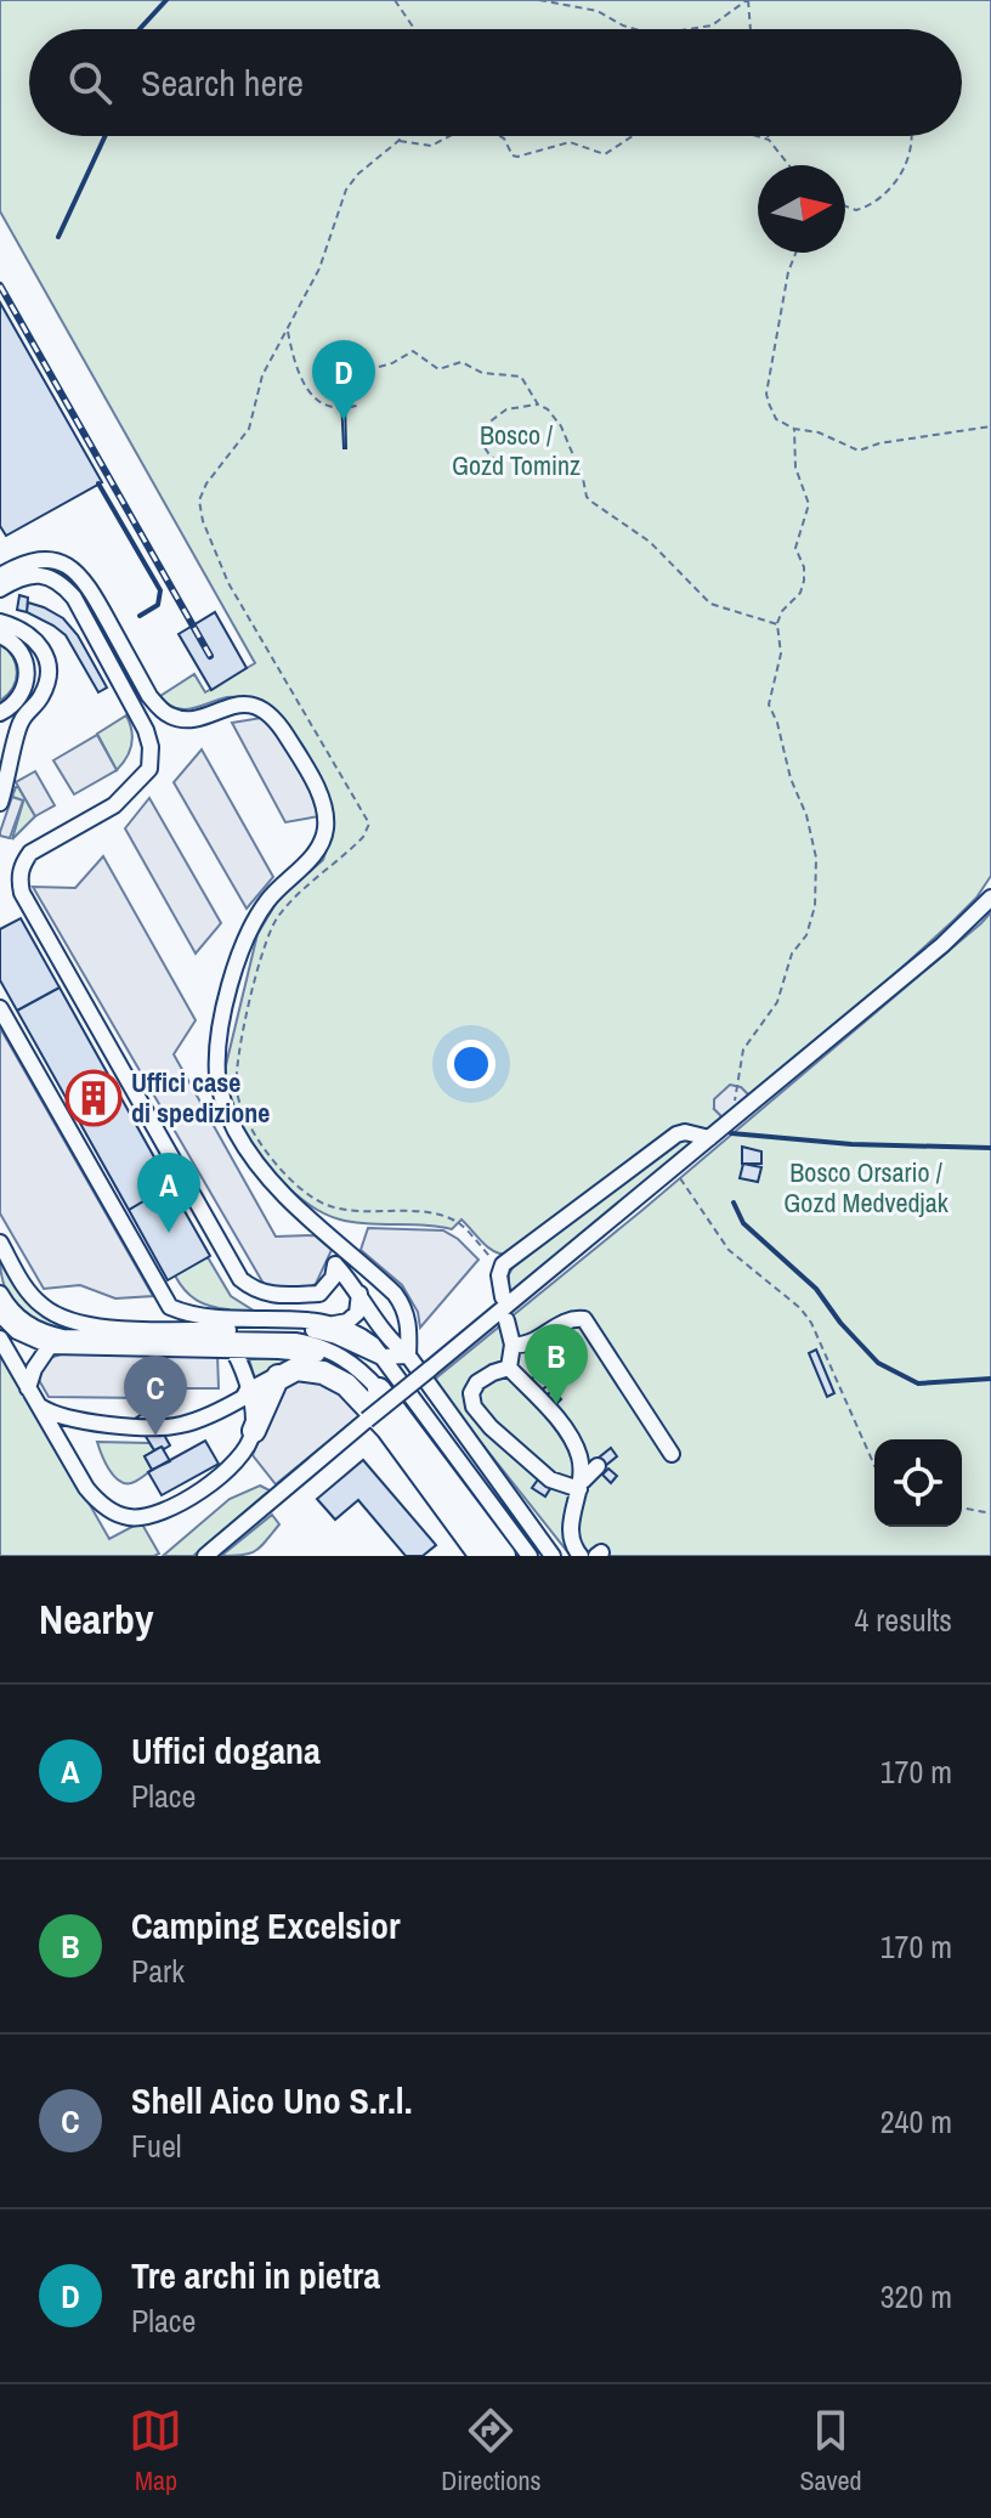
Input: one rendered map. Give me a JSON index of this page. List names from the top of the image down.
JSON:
{
  "parks": ["Bosco / Gozd Tominz", "Bosco Orsario / Gozd Medvedjak"],
  "places": {
    "building": ["Uffici case di spedizione"]
  },
  "north": "right",
  "page": {
    "search": "Search here",
    "pins": [
      "D",
      "A",
      "B",
      "C"
    ],
    "heading": ["Nearby", "4 results"],
    "list": [
      {
        "mark": "A",
        "name": "Uffici dogana",
        "note": "Place",
        "value": "170 m"
      },
      {
        "mark": "B",
        "name": "Camping Excelsior",
        "note": "Park",
        "value": "170 m"
      },
      {
        "mark": "C",
        "name": "Shell Aico Uno S.r.l.",
        "note": "Fuel",
        "value": "240 m"
      },
      {
        "mark": "D",
        "name": "Tre archi in pietra",
        "note": "Place",
        "value": "320 m"
      }
    ],
    "nav": ["Map", "Directions", "Saved"]
  }
}
